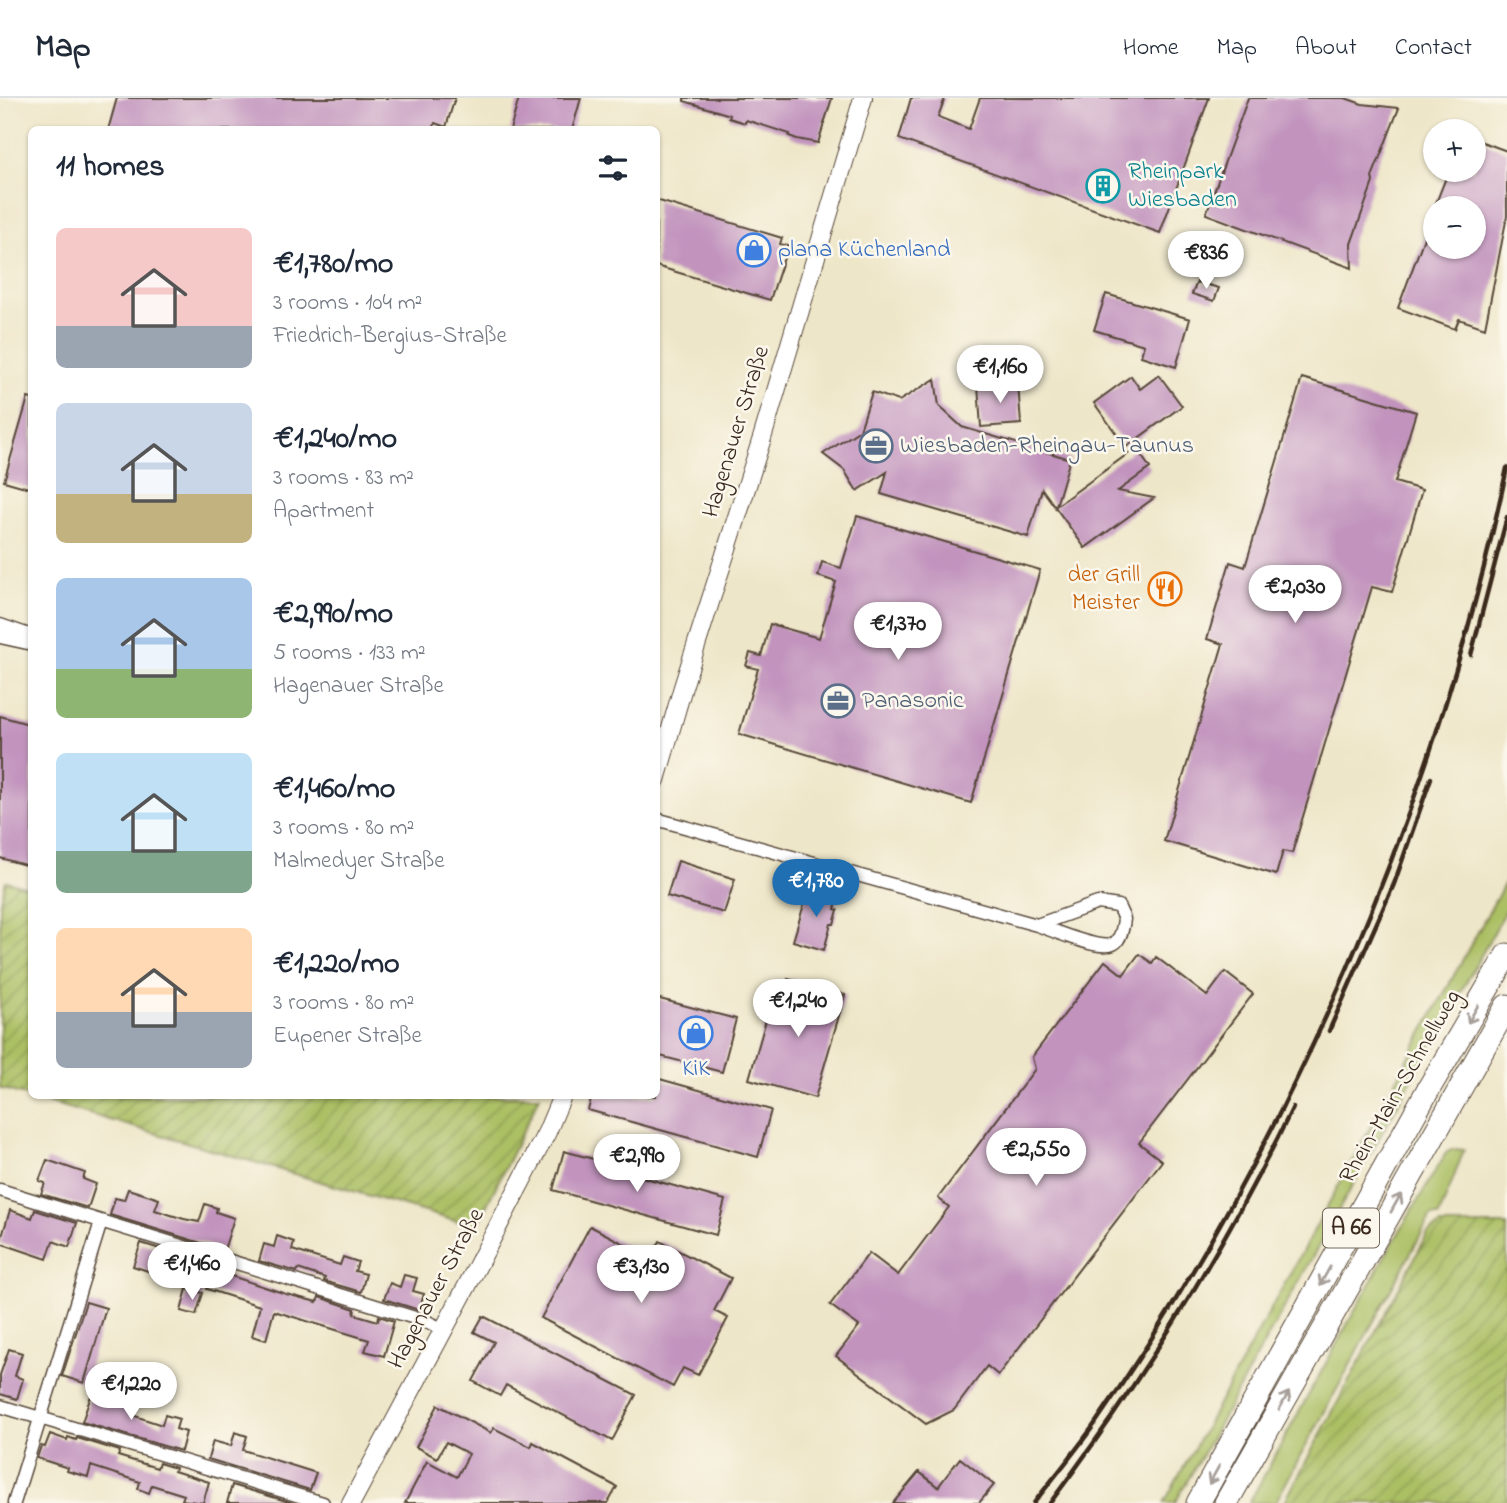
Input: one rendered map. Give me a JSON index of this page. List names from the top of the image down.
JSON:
{
  "streets": {
    "highway": ["Rhein-Main-Schnellweg", "A 66"],
    "street": ["Hagenauer Straße"]
  },
  "places": {
    "building": ["Rheinpark Wiesbaden"],
    "shop": ["plana Küchenland", "KiK"],
    "office": ["Wiesbaden-Rheingau-Taunus", "Panasonic"],
    "restaurant": ["der Grill Meister"]
  },
  "page": {
    "header": "Map",
    "nav": [
      "Home",
      "Map",
      "About",
      "Contact"
    ],
    "map_buttons": ["+", "−"],
    "heading": "11 homes",
    "list": [
      {
        "name": "€1,780/mo",
        "note": "3 rooms · 104 m² · Friedrich-Bergius-Straße"
      },
      {
        "name": "€1,240/mo",
        "note": "3 rooms · 83 m² · Apartment"
      },
      {
        "name": "€2,990/mo",
        "note": "5 rooms · 133 m² · Hagenauer Straße"
      },
      {
        "name": "€1,460/mo",
        "note": "3 rooms · 80 m² · Malmedyer Straße"
      },
      {
        "name": "€1,220/mo",
        "note": "3 rooms · 80 m² · Eupener Straße"
      }
    ],
    "price": [
      "€836",
      "€1,160",
      "€2,030",
      "€1,370",
      "€1,780",
      "€1,240",
      "€2,550",
      "€2,990",
      "€1,460",
      "€3,130",
      "€1,220"
    ]
  }
}
